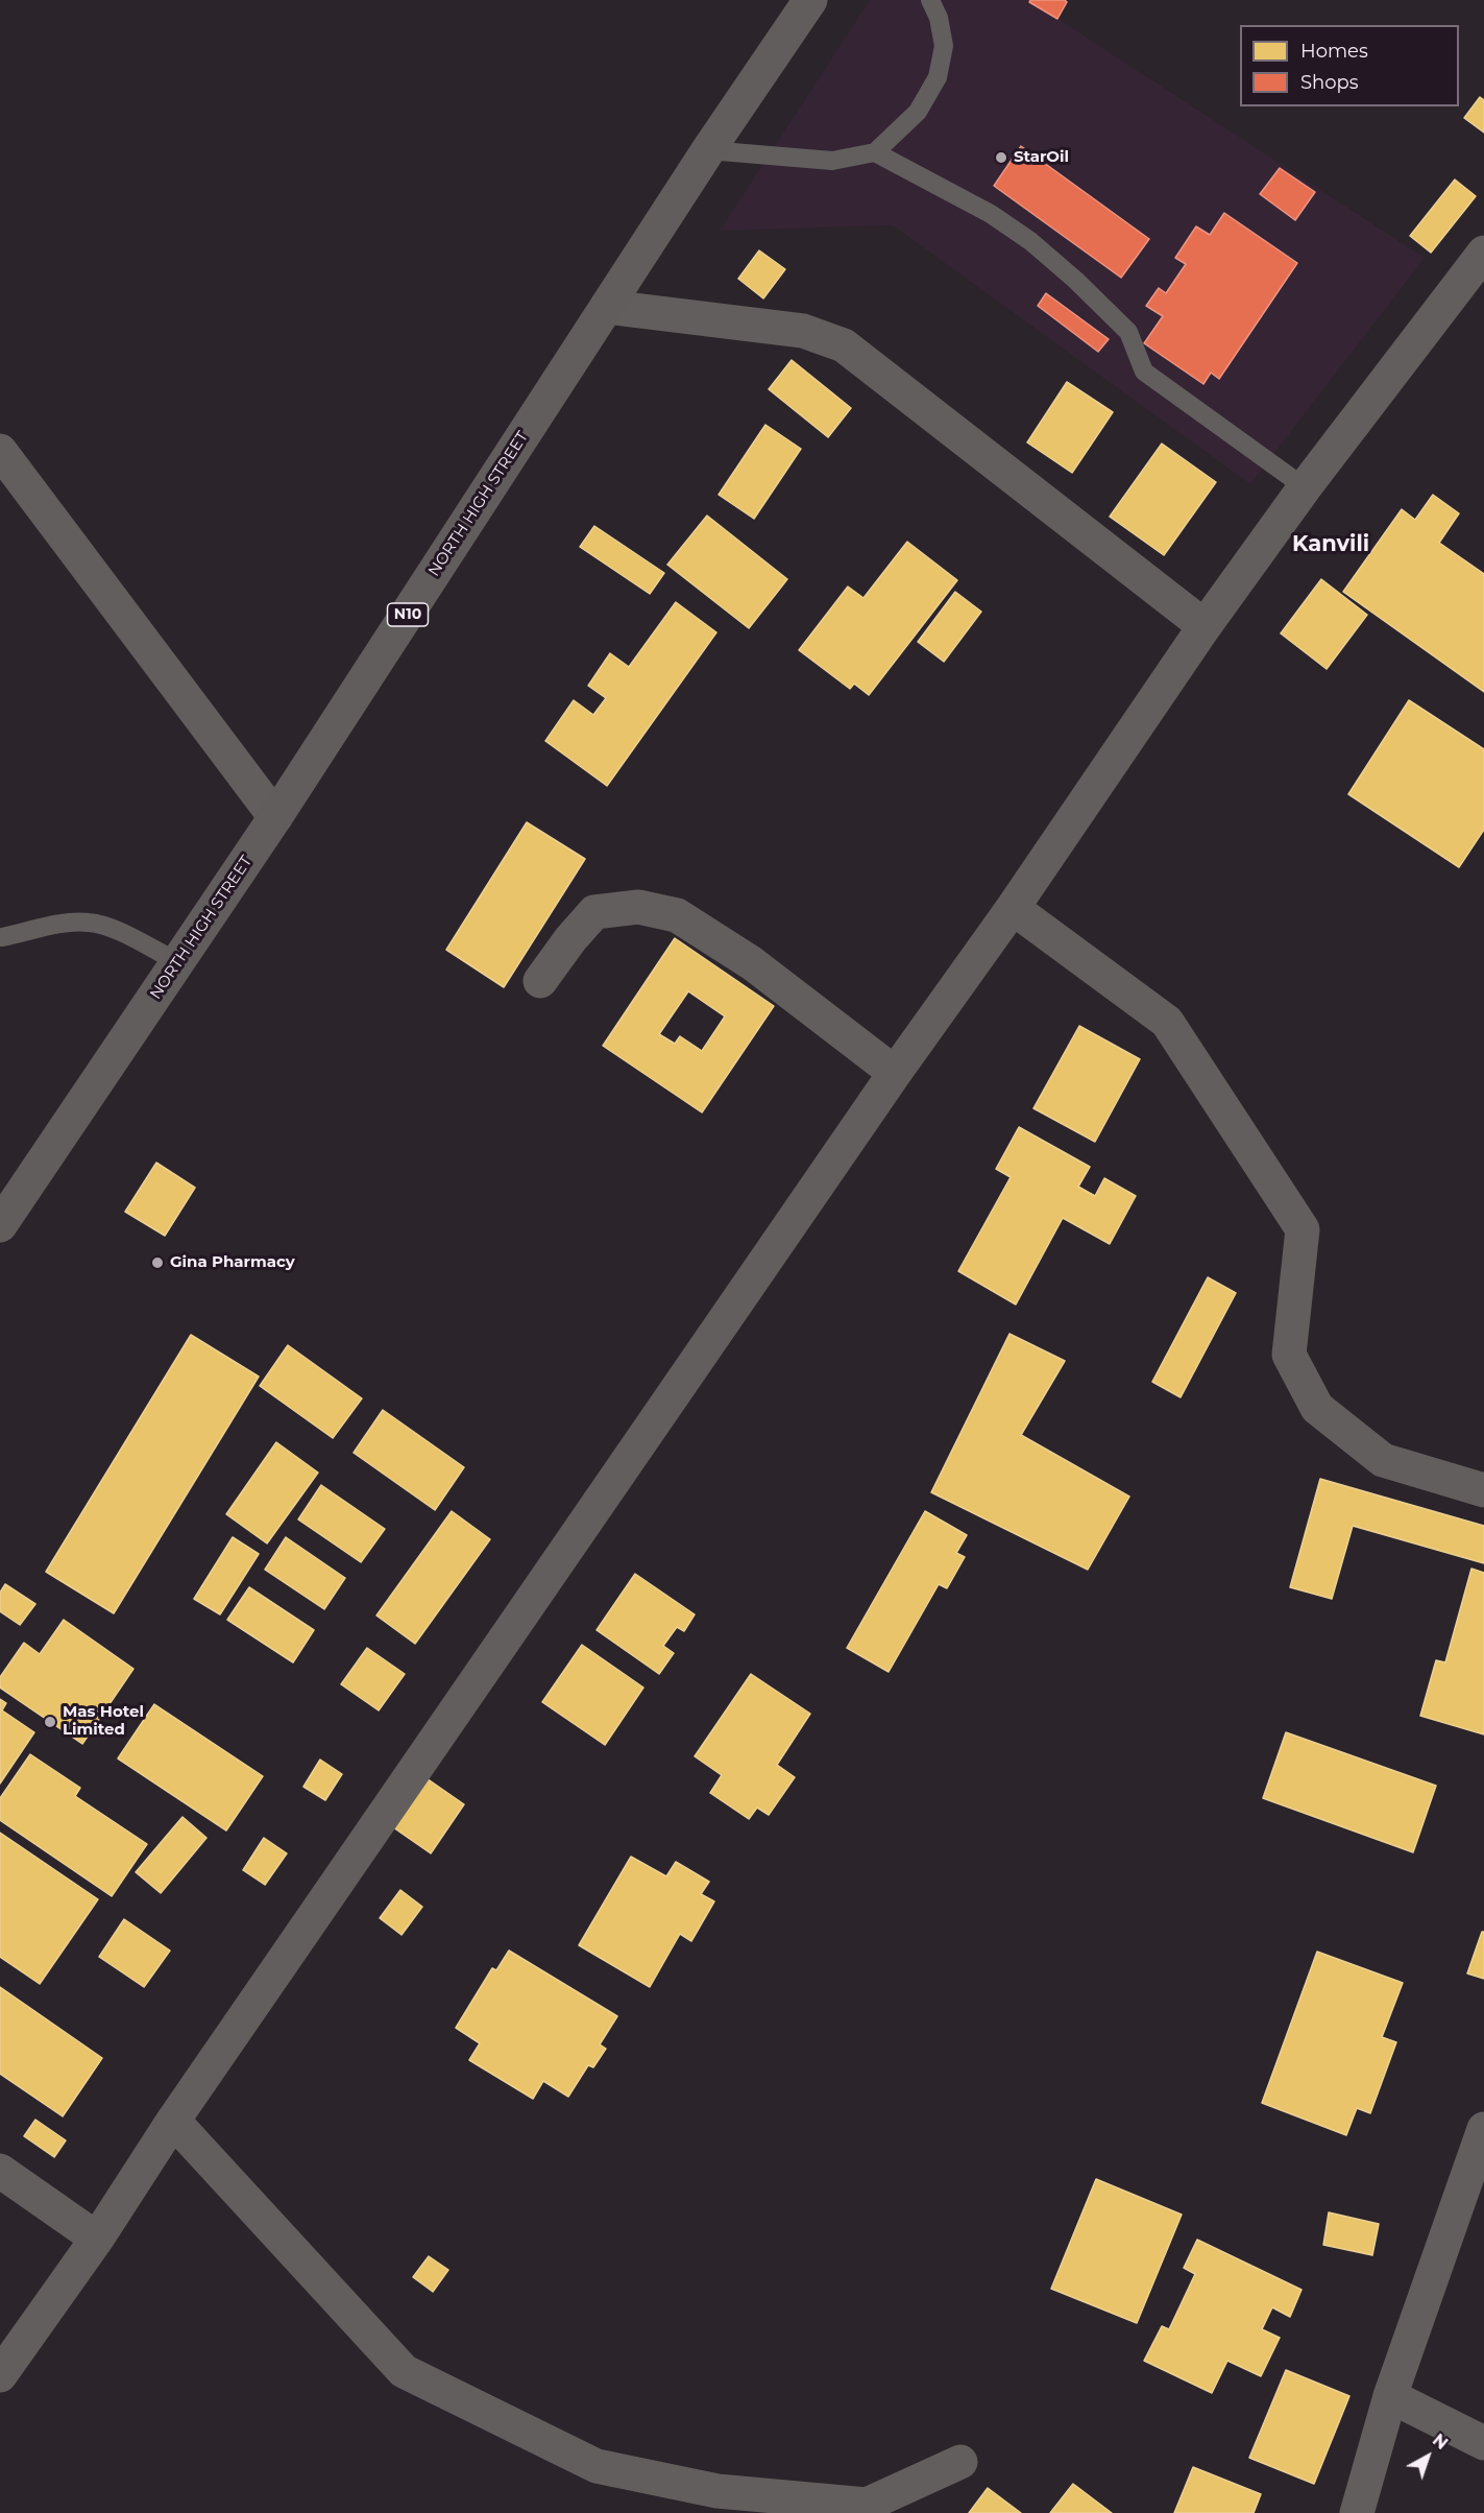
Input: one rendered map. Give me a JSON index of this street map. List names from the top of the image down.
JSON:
{
  "streets": {
    "highway": ["NORTH HIGH STREET", "N10"]
  },
  "districts": ["Kanvili"],
  "places": ["StarOil", "Gina Pharmacy", "Mas Hotel Limited"],
  "legend": ["Homes", "Shops"],
  "north": "top right"
}
